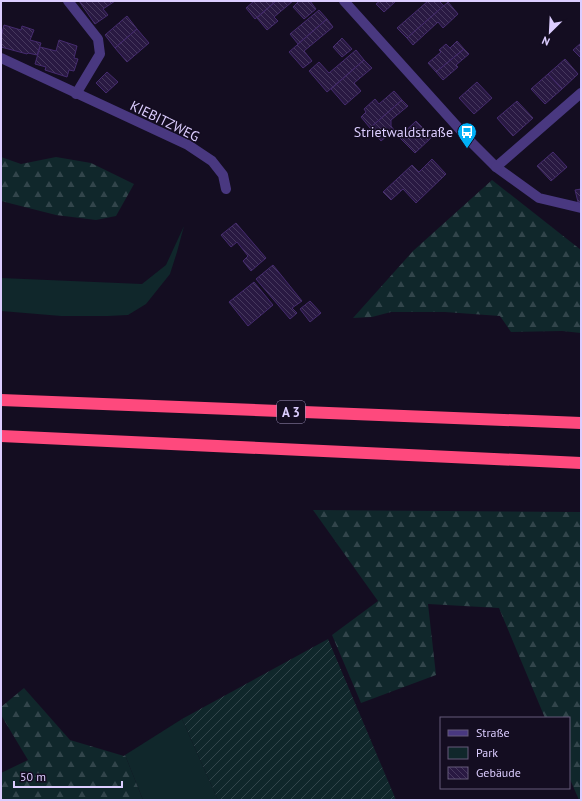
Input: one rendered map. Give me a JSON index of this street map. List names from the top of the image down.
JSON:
{
  "streets": {
    "highway": ["A 3"],
    "street": ["KIEBITZWEG"]
  },
  "places": {
    "bus stop": ["Strietwaldstraße"]
  },
  "legend": ["Straße", "Park", "Gebäude"],
  "scale_bar": "50 m",
  "north": "bottom left"
}
